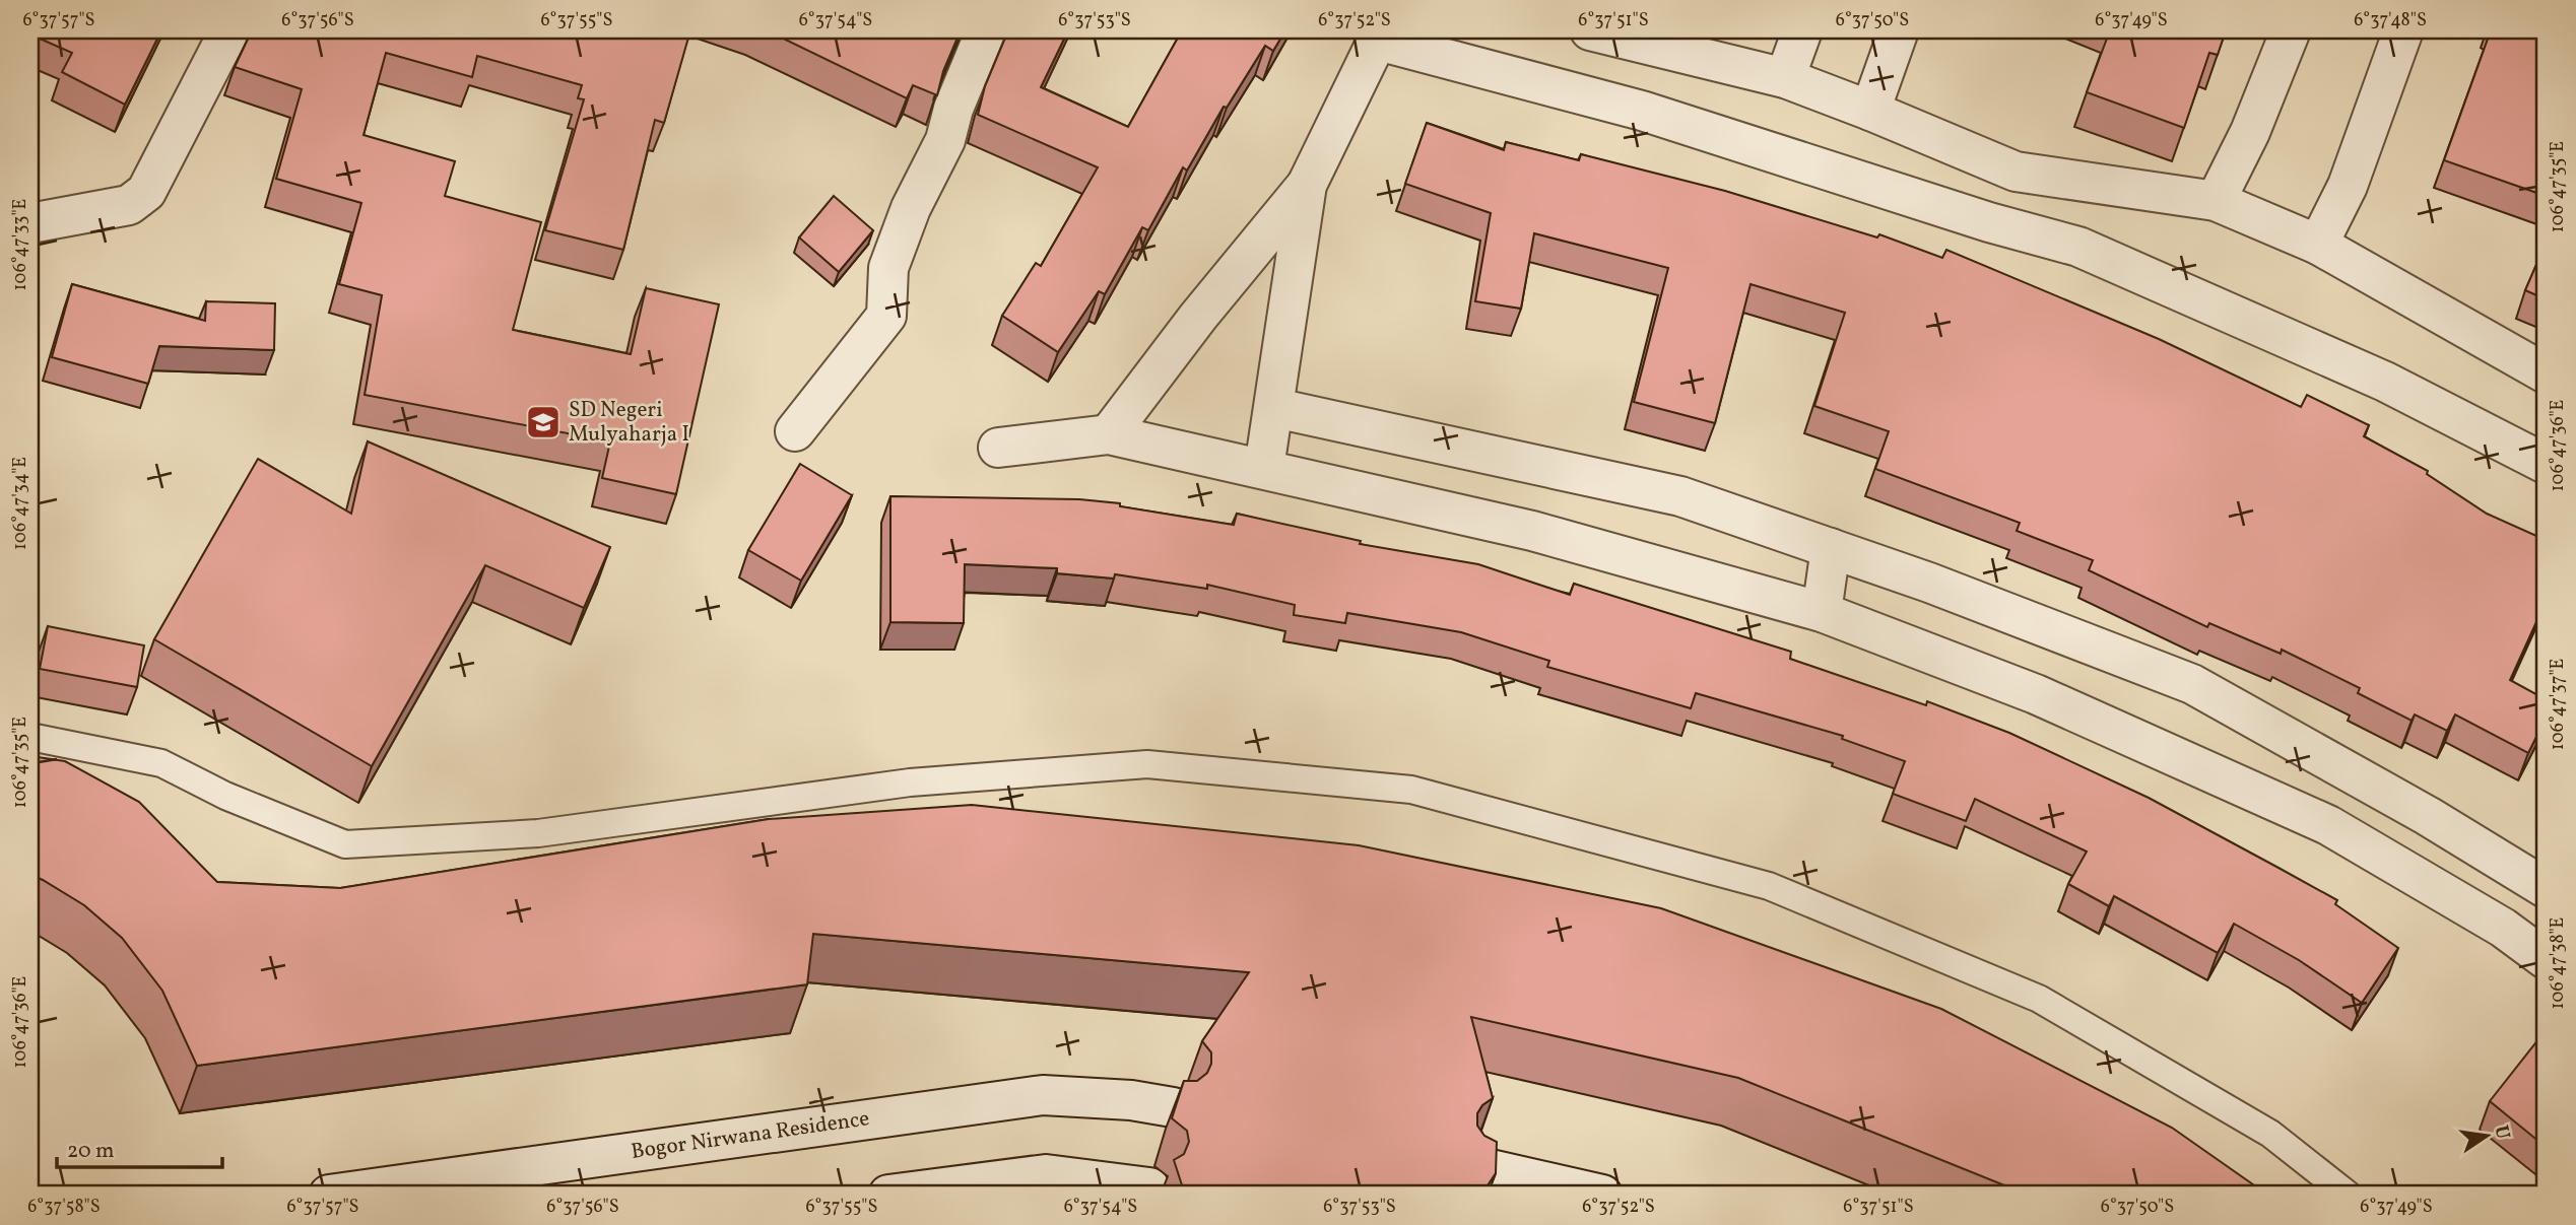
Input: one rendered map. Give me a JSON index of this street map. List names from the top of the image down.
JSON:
{
  "streets": {
    "street": ["Bogor Nirwana Residence"]
  },
  "places": {
    "school or university": ["SD Negeri Mulyaharja I"]
  },
  "scale_bar": "20 m",
  "north": "right",
  "coordinates": [
    "6°37'57\"S",
    "6°37'56\"S",
    "6°37'55\"S",
    "6°37'54\"S",
    "6°37'53\"S",
    "6°37'52\"S",
    "6°37'51\"S",
    "6°37'50\"S",
    "6°37'49\"S",
    "6°37'48\"S",
    "106°47'35\"E",
    "106°47'33\"E",
    "106°47'36\"E",
    "106°47'34\"E",
    "106°47'37\"E",
    "106°47'38\"E",
    "6°37'58\"S"
  ]
}
